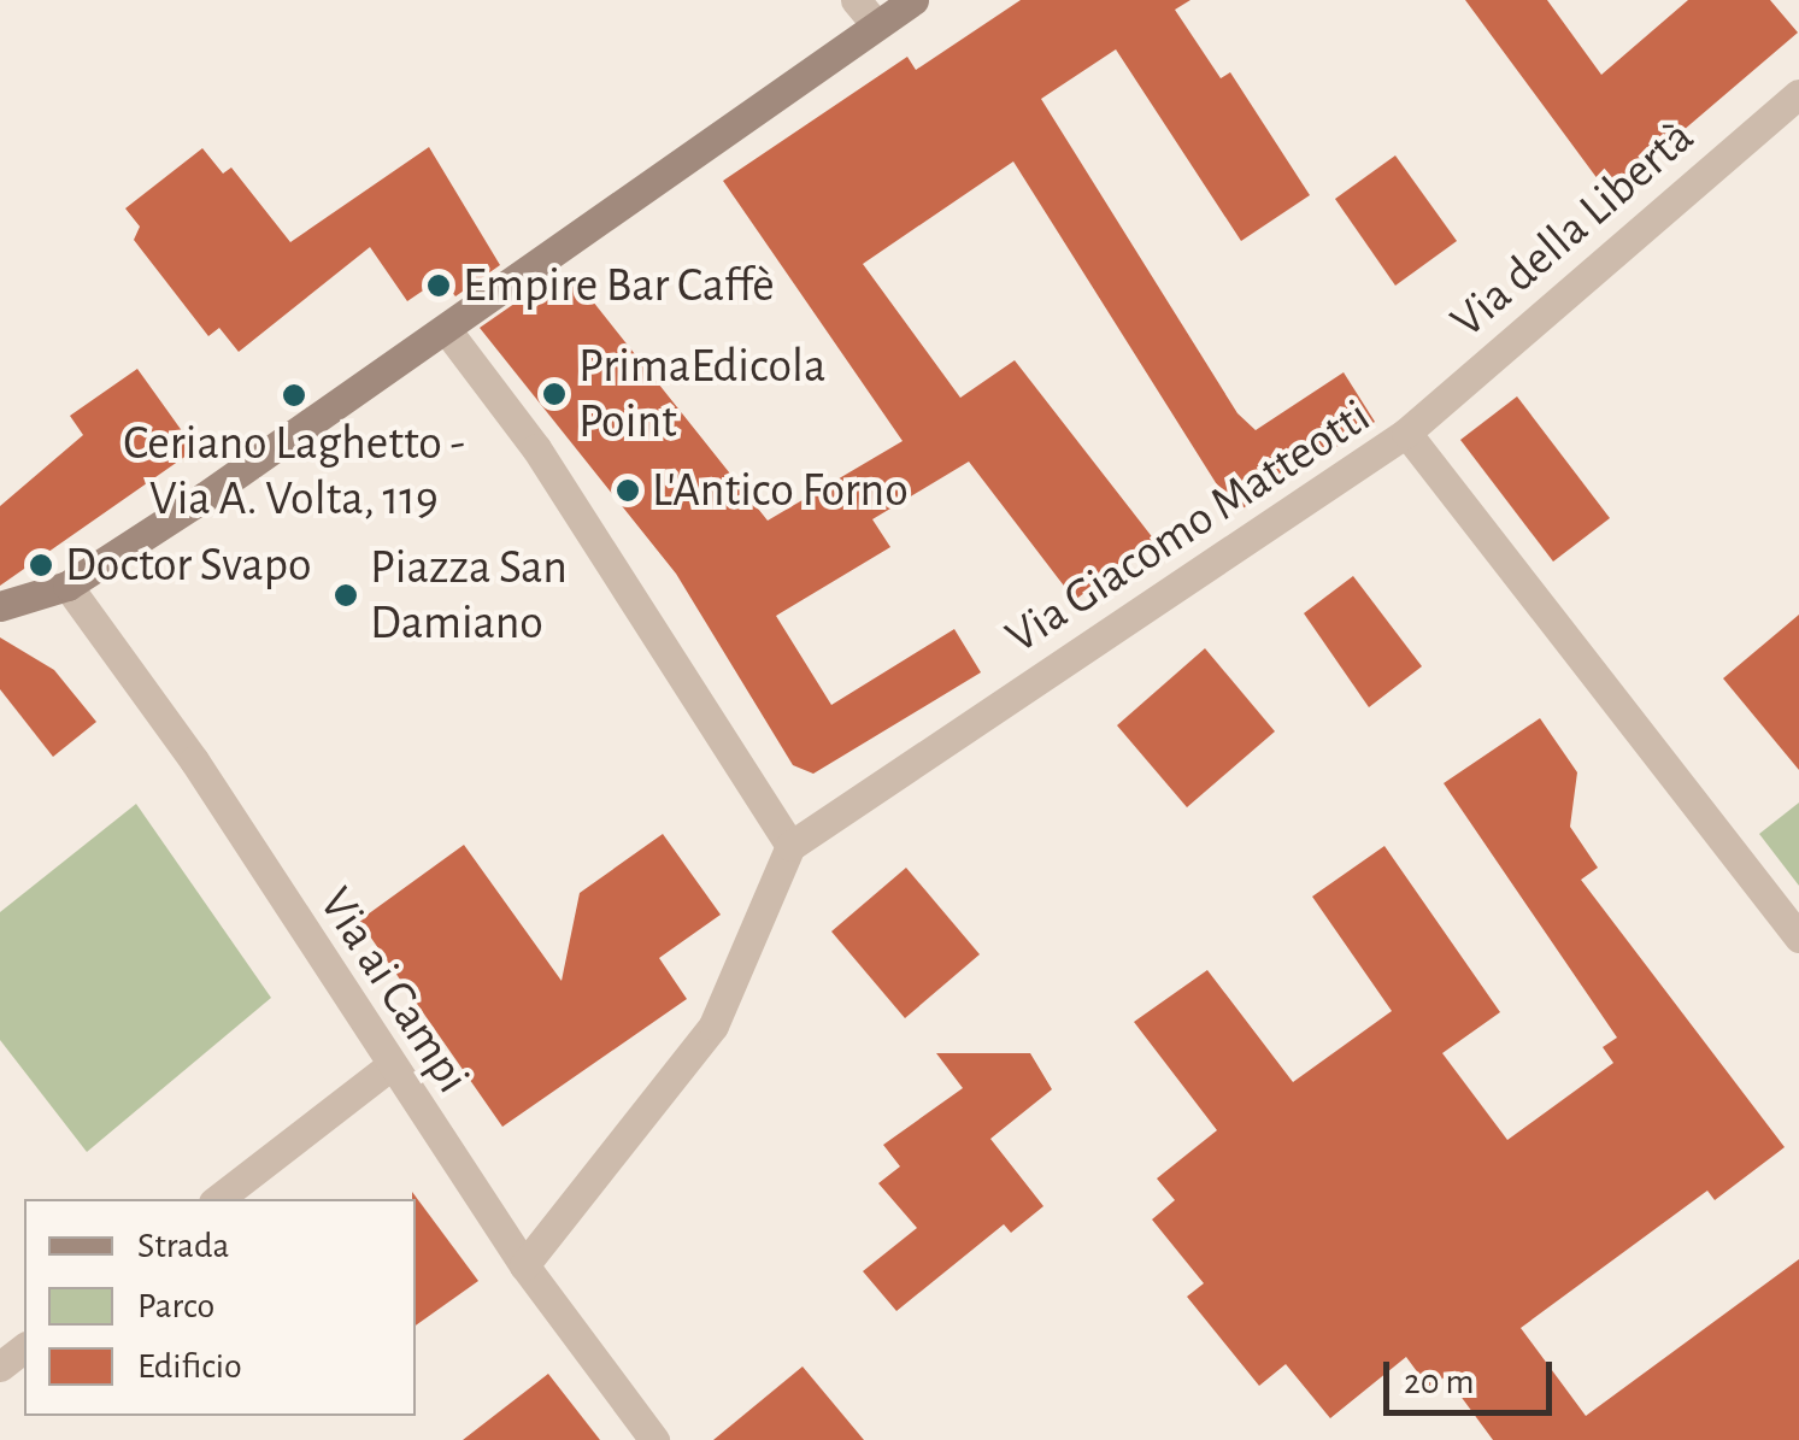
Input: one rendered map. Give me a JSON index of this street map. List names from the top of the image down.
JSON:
{
  "streets": {
    "street": ["Via della Libertà", "Via Giacomo Matteotti", "Via ai Campi"]
  },
  "crossings": [
    ["Via della Libertà", "Via Giacomo Matteotti"]
  ],
  "places": [
    "Empire Bar Caffè",
    "PrimaEdicola Point",
    "Ceriano Laghetto - Via A. Volta, 119",
    "L'Antico Forno",
    "Doctor Svapo",
    "Piazza San Damiano"
  ],
  "legend": ["Strada", "Parco", "Edificio"],
  "scale_bar": "20 m"
}
